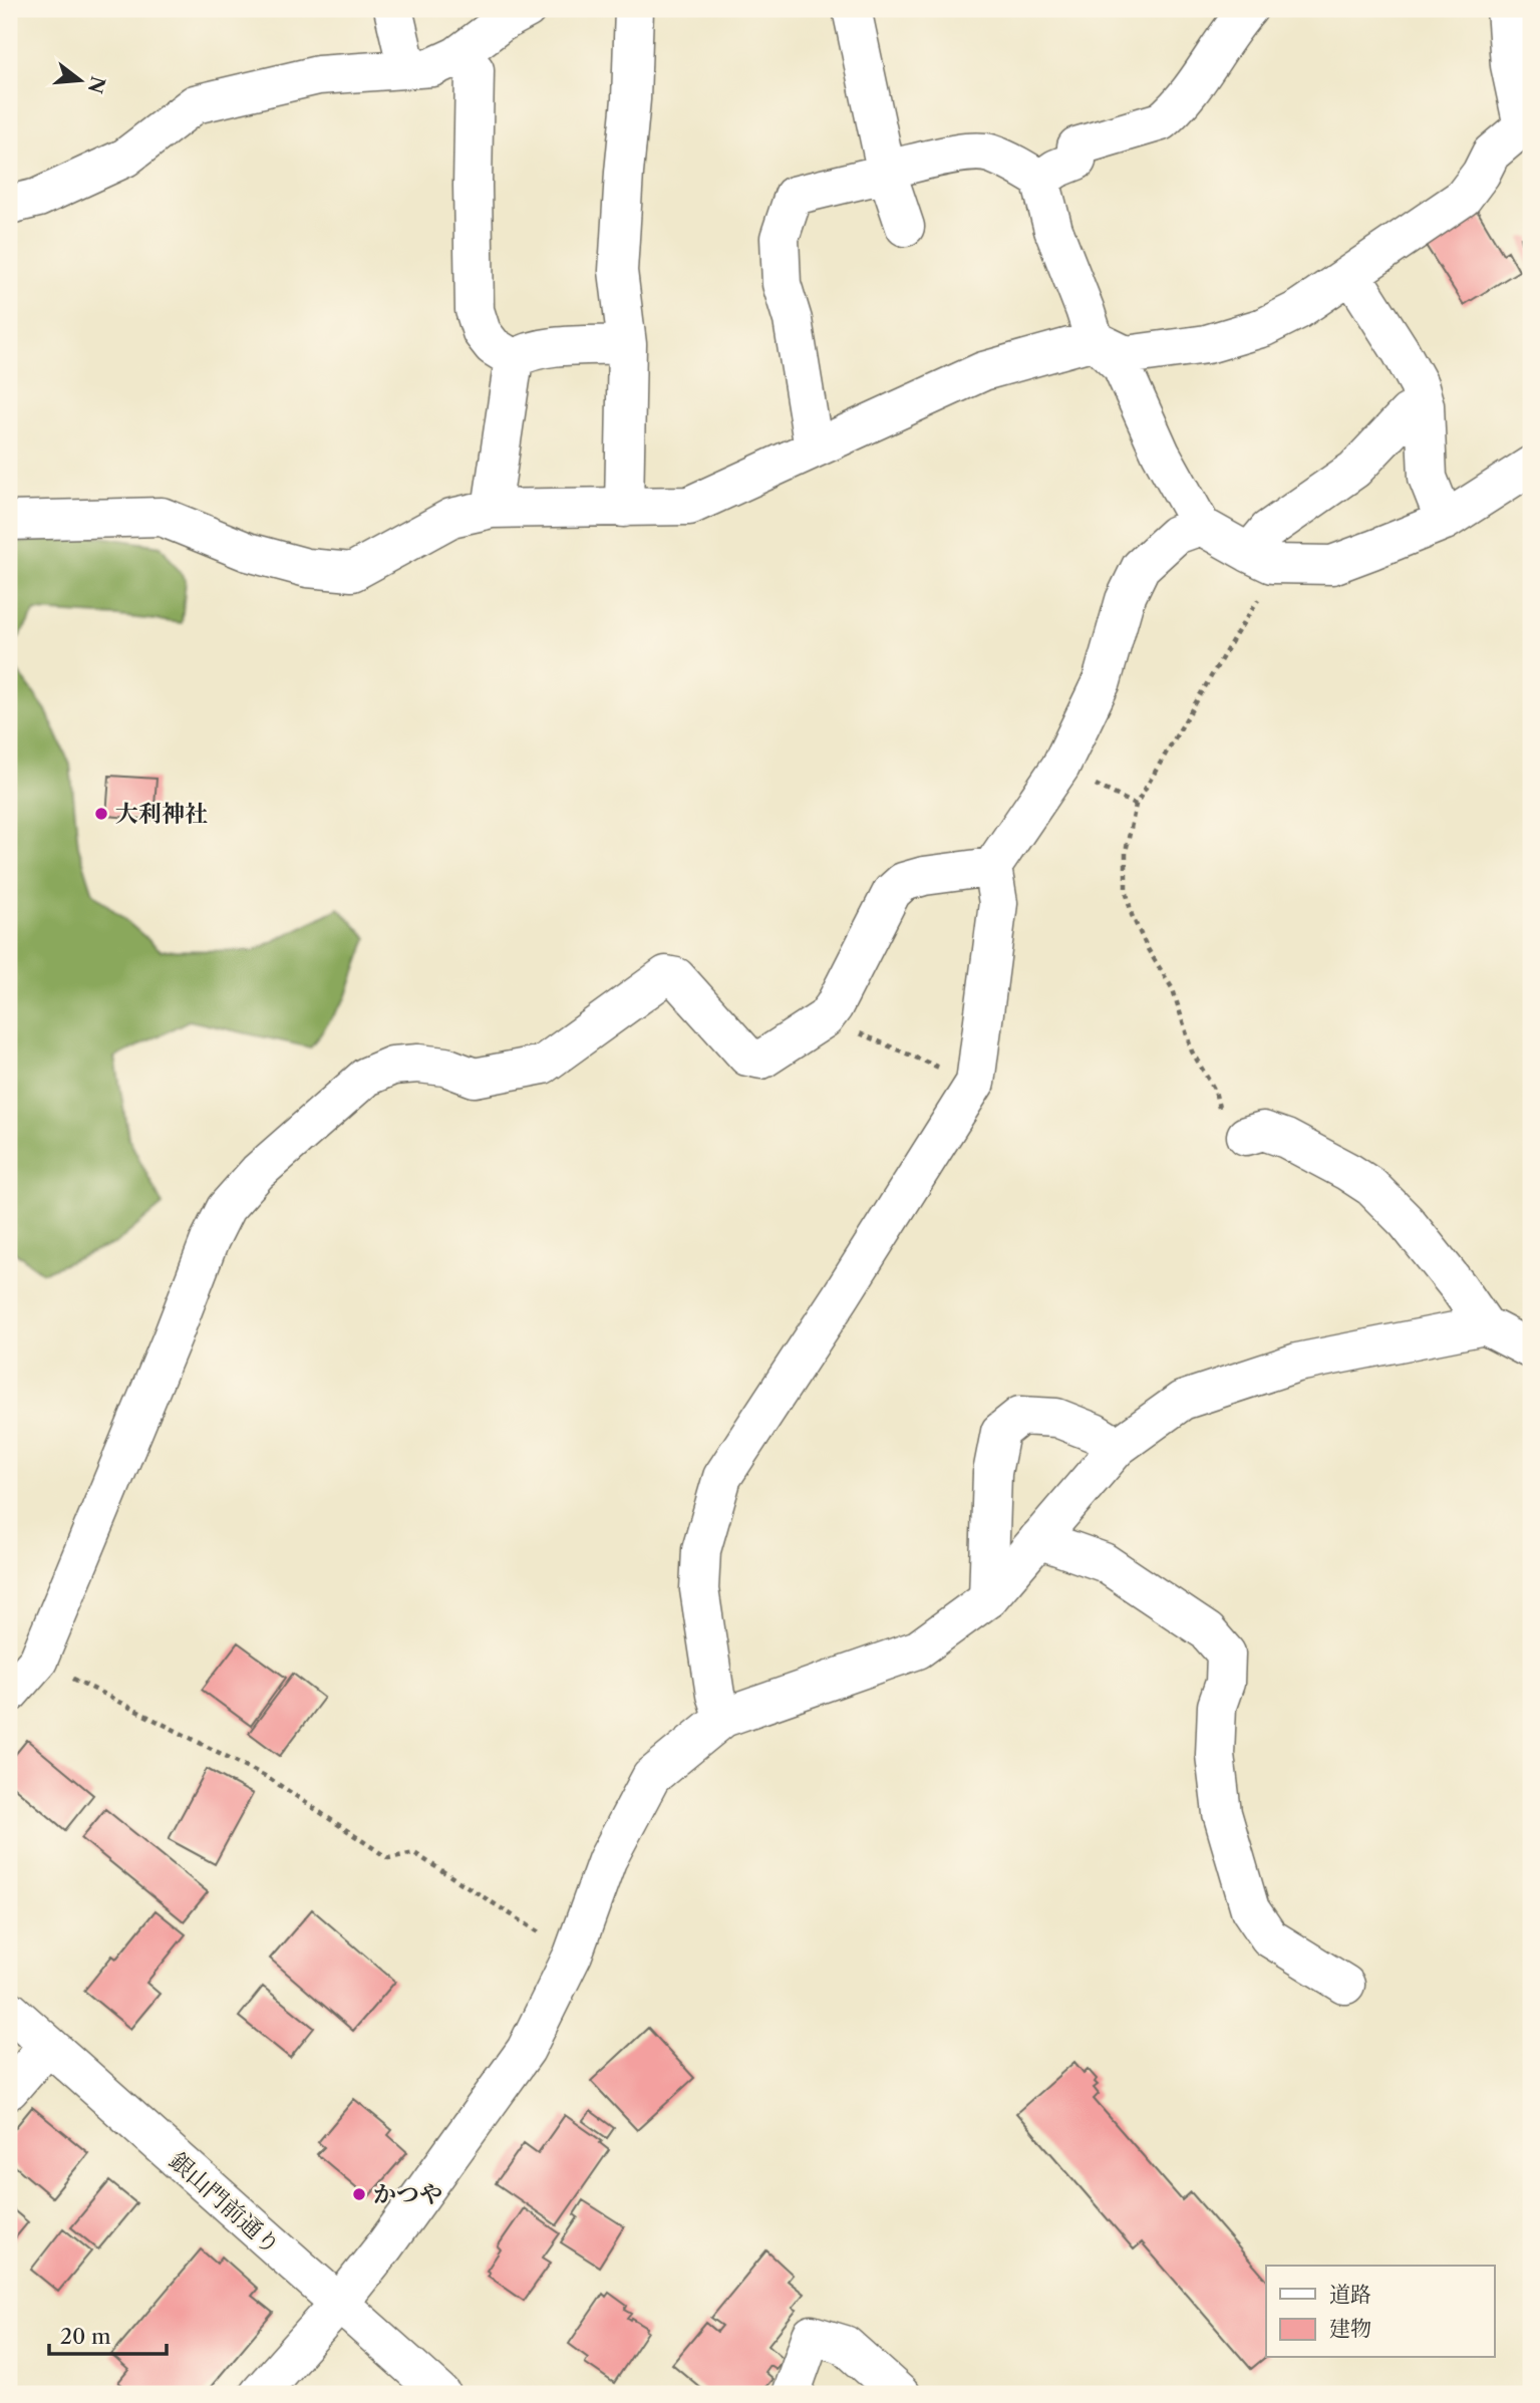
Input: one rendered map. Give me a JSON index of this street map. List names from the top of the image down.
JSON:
{
  "streets": {
    "street": ["銀山門前通り"]
  },
  "places": ["大利神社", "かつや"],
  "legend": ["道路", "建物"],
  "scale_bar": "20 m",
  "north": "right"
}
